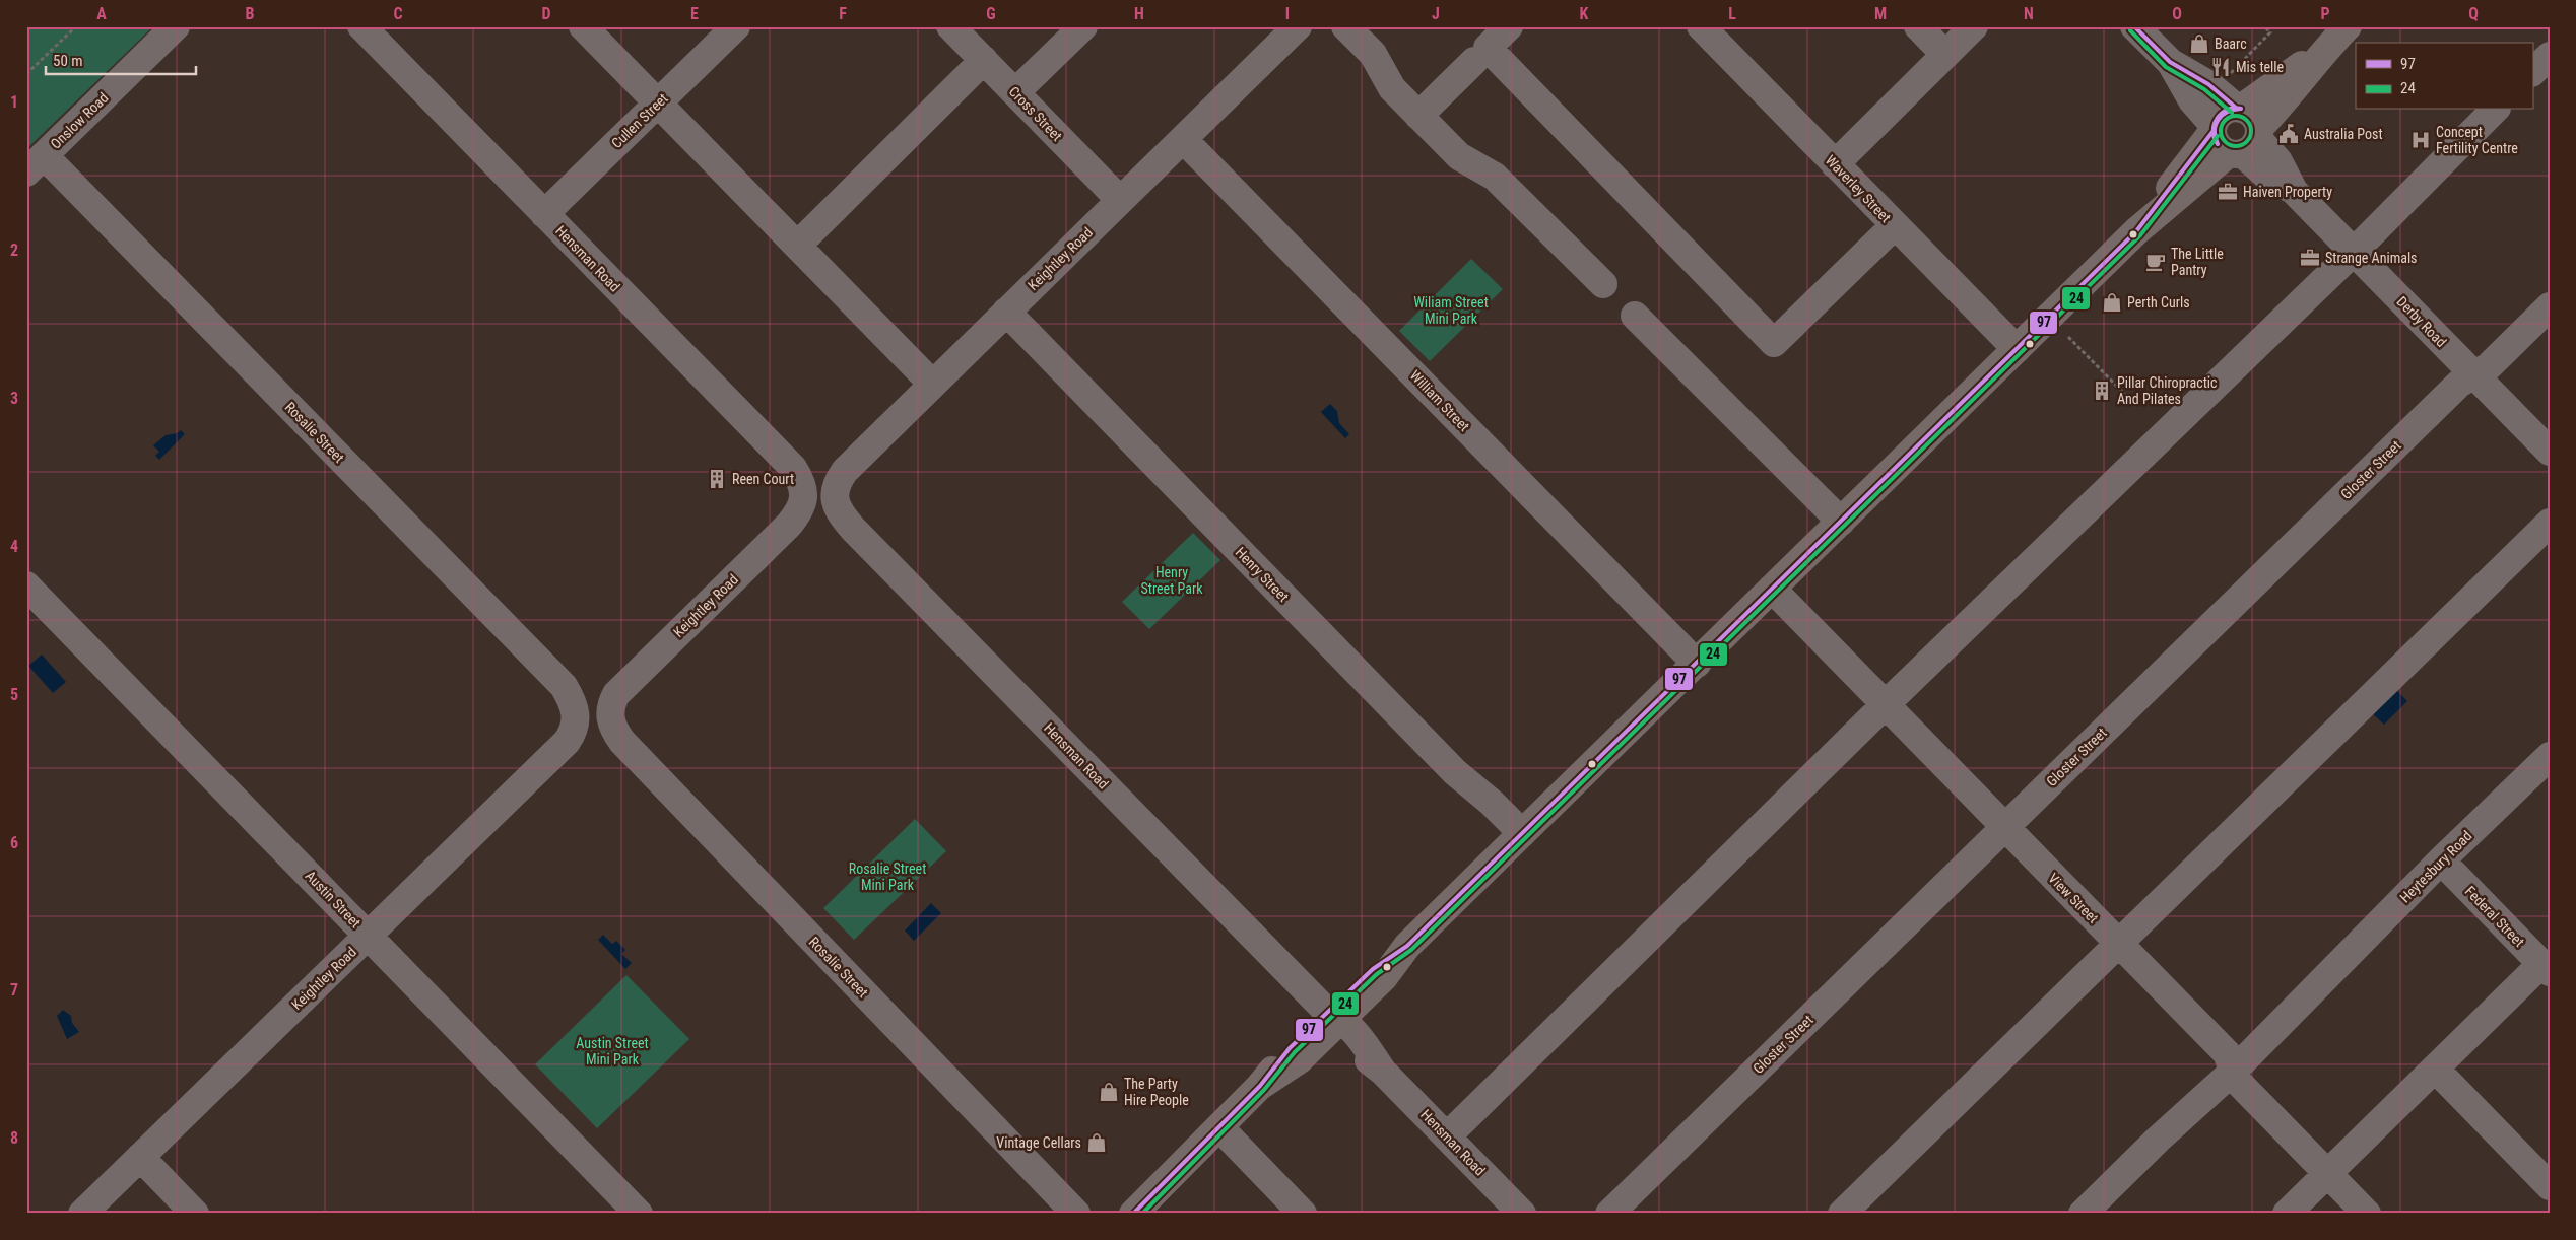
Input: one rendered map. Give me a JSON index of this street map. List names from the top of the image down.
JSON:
{
  "streets": {
    "street": [
      "Cross Street",
      "Onslow Road",
      "Cullen Street",
      "Waverley Street",
      "Hensman Road",
      "Keightley Road",
      "Derby Road",
      "William Street",
      "Rosalie Street",
      "Gloster Street",
      "Henry Street",
      "Heytesbury Road",
      "View Street",
      "Austin Street",
      "Federal Street"
    ]
  },
  "crossings": [
    ["Cross Street", "Keightley Road"],
    ["Onslow Road", "Rosalie Street"],
    ["Cullen Street", "Hensman Road"],
    ["Hensman Road", "Keightley Road"],
    ["Keightley Road", "William Street"],
    ["Keightley Road", "Rosalie Street"],
    ["Keightley Road", "Henry Street"],
    ["Keightley Road", "Austin Street"],
    ["Derby Road", "Gloster Street"],
    ["Gloster Street", "View Street"],
    ["Heytesbury Road", "View Street"],
    ["Heytesbury Road", "Federal Street"]
  ],
  "parks": [
    "Wiliam Street Mini Park",
    "Henry Street Park",
    "Rosalie Street Mini Park",
    "Austin Street Mini Park"
  ],
  "places": {
    "shop": [
      "Baarc",
      "Perth Curls",
      "The Party Hire People",
      "Vintage Cellars"
    ],
    "restaurant": ["Mis telle"],
    "public building": ["Australia Post"],
    "hospital": ["Concept Fertility Centre"],
    "office": ["Haiven Property", "Strange Animals"],
    "cafe": ["The Little Pantry"],
    "building": ["Pillar Chiropractic And Pilates", "Reen Court"]
  },
  "lines": ["transit line 97", "transit line 24"],
  "legend": ["97", "24"],
  "scale_bar": "50 m",
  "grid": {
    "columns": [
      "A",
      "B",
      "C",
      "D",
      "E",
      "F",
      "G",
      "H",
      "I",
      "J",
      "K",
      "L",
      "M",
      "N",
      "O",
      "P",
      "Q"
    ],
    "rows": [
      "1",
      "2",
      "3",
      "4",
      "5",
      "6",
      "7",
      "8"
    ]
  }
}
